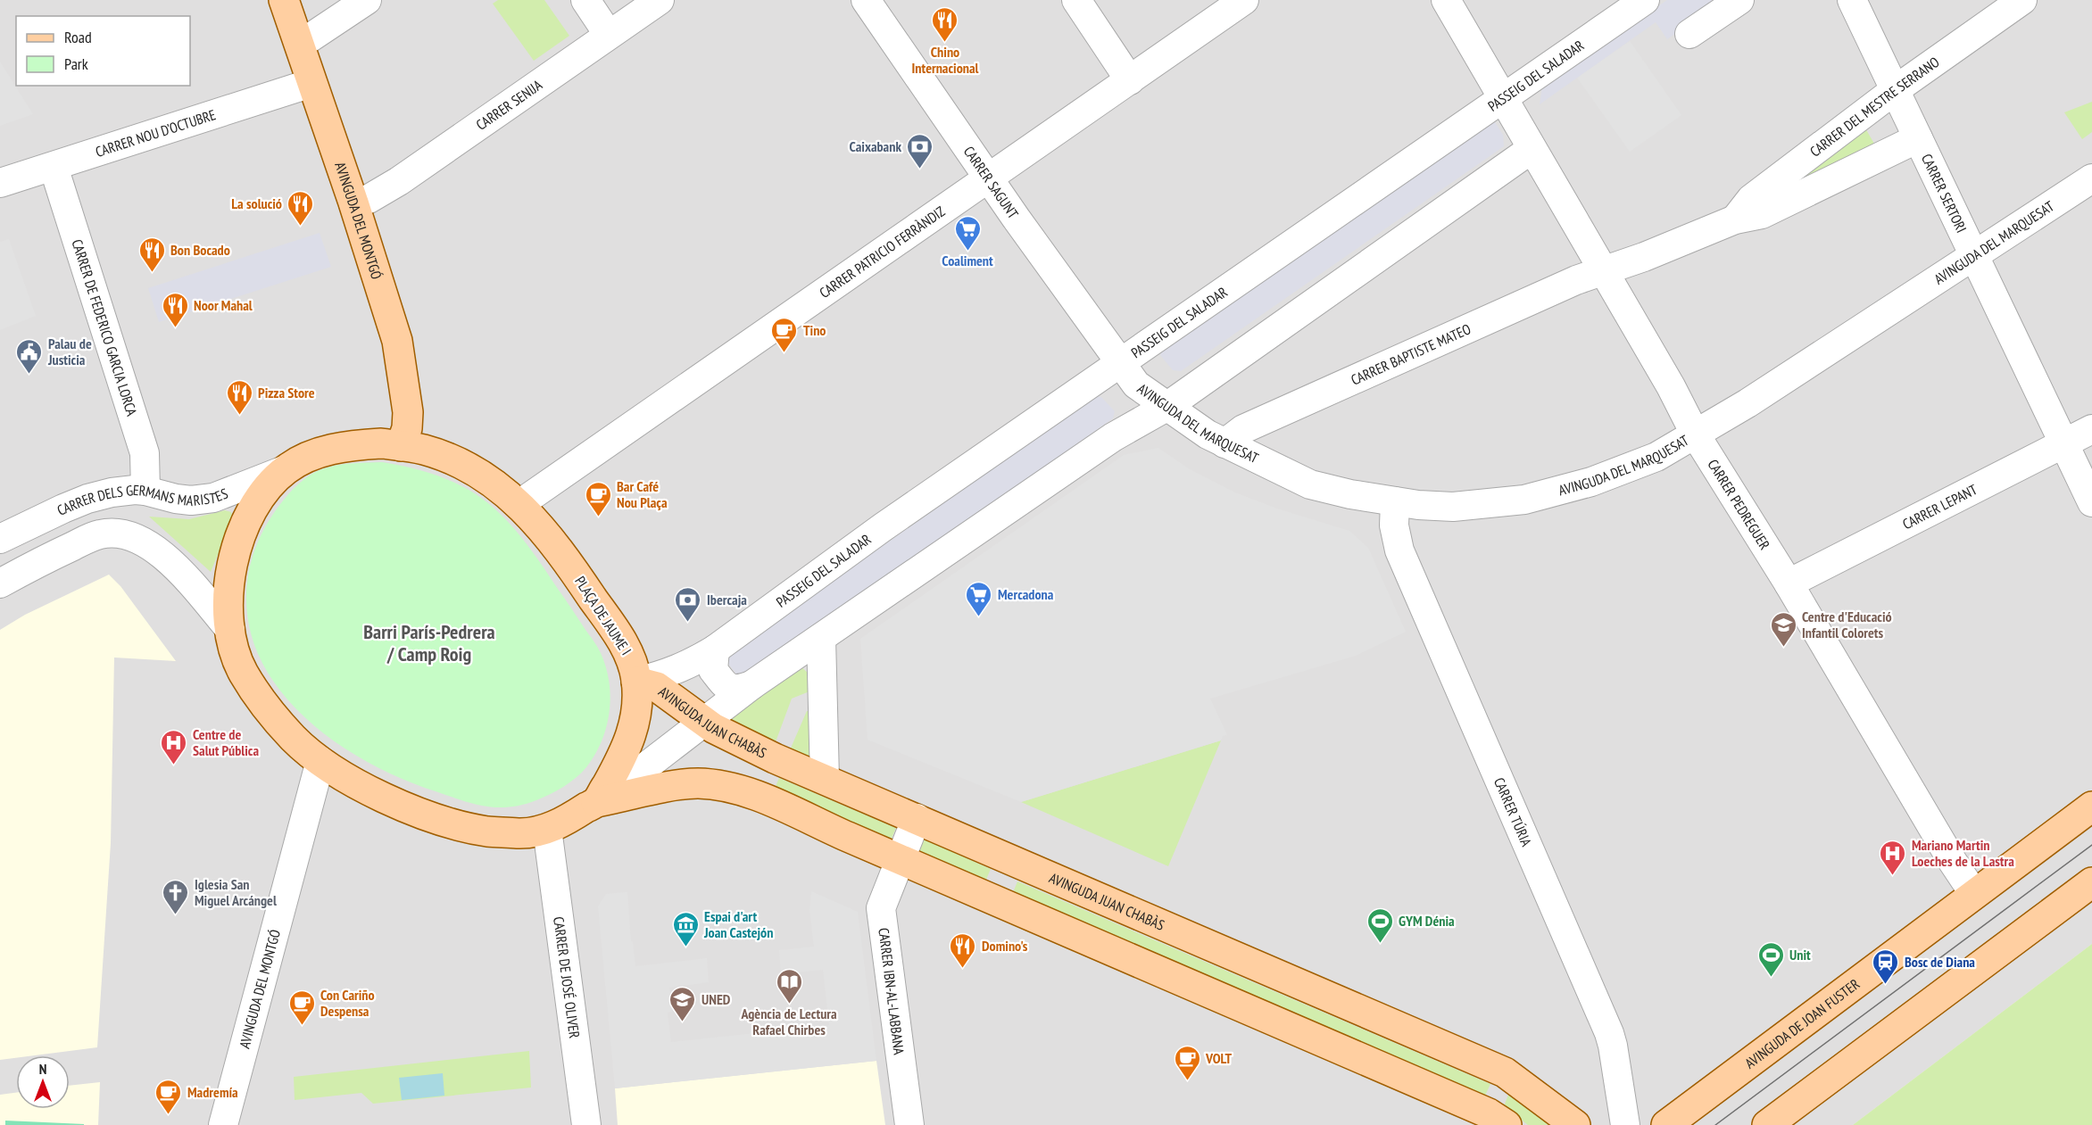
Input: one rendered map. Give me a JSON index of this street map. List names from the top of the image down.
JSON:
{
  "streets": {
    "main road": [
      "AVINGUDA DEL MONTGÓ",
      "PLAÇA DE JAUME I",
      "AVINGUDA JUAN CHABÀS",
      "AVINGUDA DE JOAN FUSTER"
    ],
    "street": [
      "PASSEIG DEL SALADAR",
      "CARRER SENIJA",
      "CARRER DEL MESTRE SERRANO",
      "CARRER NOU D’OCTUBRE",
      "CARRER SAGUNT",
      "CARRER SERTORI",
      "AVINGUDA DEL MARQUESAT",
      "CARRER PATRICIO FERRÀNDIZ",
      "CARRER DE FEDERICO GARCIA LORCA",
      "CARRER BAPTISTE MATEO",
      "CARRER DELS GERMANS MARISTES",
      "CARRER PEDREGUER",
      "CARRER LEPANT",
      "CARRER TÚRIA",
      "CARRER DE JOSÉ OLIVER",
      "CARRER IBN-AL-LABBANA"
    ]
  },
  "crossings": [
    ["PASSEIG DEL SALADAR", "CARRER SAGUNT"],
    ["PASSEIG DEL SALADAR", "AVINGUDA DEL MARQUESAT"],
    ["PASSEIG DEL SALADAR", "CARRER PEDREGUER"],
    ["PASSEIG DEL SALADAR", "PLAÇA DE JAUME I"],
    ["PASSEIG DEL SALADAR", "AVINGUDA JUAN CHABÀS"],
    ["CARRER SENIJA", "AVINGUDA DEL MONTGÓ"],
    ["CARRER DEL MESTRE SERRANO", "CARRER SERTORI"],
    ["CARRER DEL MESTRE SERRANO", "CARRER BAPTISTE MATEO"],
    ["CARRER DEL MESTRE SERRANO", "CARRER PEDREGUER"],
    ["CARRER NOU D’OCTUBRE", "AVINGUDA DEL MONTGÓ"],
    ["CARRER NOU D’OCTUBRE", "CARRER DE FEDERICO GARCIA LORCA"],
    ["CARRER SAGUNT", "AVINGUDA DEL MARQUESAT"],
    ["CARRER SAGUNT", "CARRER PATRICIO FERRÀNDIZ"],
    ["CARRER SERTORI", "AVINGUDA DEL MARQUESAT"],
    ["CARRER SERTORI", "CARRER LEPANT"],
    ["AVINGUDA DEL MONTGÓ", "PLAÇA DE JAUME I"],
    ["AVINGUDA DEL MARQUESAT", "CARRER BAPTISTE MATEO"],
    ["AVINGUDA DEL MARQUESAT", "CARRER PEDREGUER"],
    ["AVINGUDA DEL MARQUESAT", "CARRER TÚRIA"],
    ["CARRER PATRICIO FERRÀNDIZ", "PLAÇA DE JAUME I"],
    ["CARRER DE FEDERICO GARCIA LORCA", "CARRER DELS GERMANS MARISTES"],
    ["CARRER BAPTISTE MATEO", "CARRER PEDREGUER"],
    ["CARRER DELS GERMANS MARISTES", "PLAÇA DE JAUME I"],
    ["CARRER PEDREGUER", "CARRER LEPANT"],
    ["CARRER PEDREGUER", "AVINGUDA DE JOAN FUSTER"],
    ["PLAÇA DE JAUME I", "AVINGUDA JUAN CHABÀS"],
    ["PLAÇA DE JAUME I", "CARRER DE JOSÉ OLIVER"],
    ["AVINGUDA JUAN CHABÀS", "CARRER IBN-AL-LABBANA"]
  ],
  "districts": ["Barri París-Pedrera / Camp Roig"],
  "places": {
    "restaurant": [
      "Chino Internacional",
      "La solució",
      "Bon Bocado",
      "Noor Mahal",
      "Pizza Store",
      "Domino's"
    ],
    "bank": ["Caixabank", "Ibercaja"],
    "supermarket": ["Coaliment", "Mercadona"],
    "cafe": [
      "Tino",
      "Bar Café Nou Plaça",
      "Con Cariño Despensa",
      "VOLT",
      "Madremía"
    ],
    "public building": ["Palau de Justicia"],
    "school or university": ["Centre d'Educació Infantil Colorets", "UNED"],
    "hospital": ["Centre de Salut Pública", "Mariano Martin Loeches de la Lastra"],
    "church": ["Iglesia San Miguel Arcángel"],
    "sports": ["GYM Dénia", "Unit"],
    "museum": ["Espai d'art Joan Castejón"],
    "station": ["Bosc de Diana"],
    "library": ["Agència de Lectura Rafael Chirbes"]
  },
  "legend": ["Road", "Park"],
  "north": "top"
}
